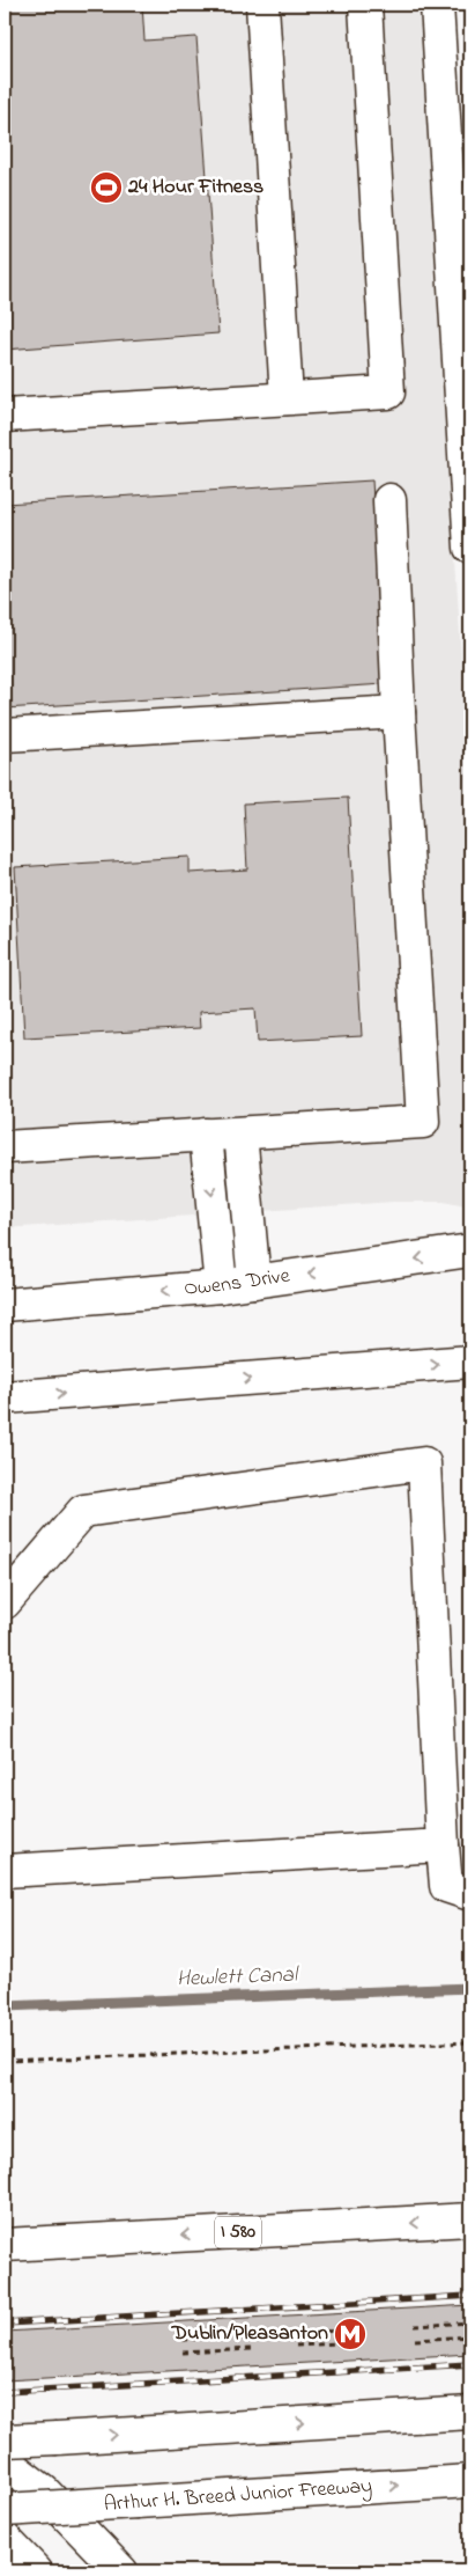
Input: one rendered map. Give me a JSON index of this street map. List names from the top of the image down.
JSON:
{
  "streets": {
    "main road": ["Owens Drive", "I 580", "Arthur H. Breed Junior Freeway"]
  },
  "water": ["Hewlett Canal"],
  "places": {
    "sports": ["24 Hour Fitness"],
    "metro station": ["Dublin/Pleasanton"]
  }
}
